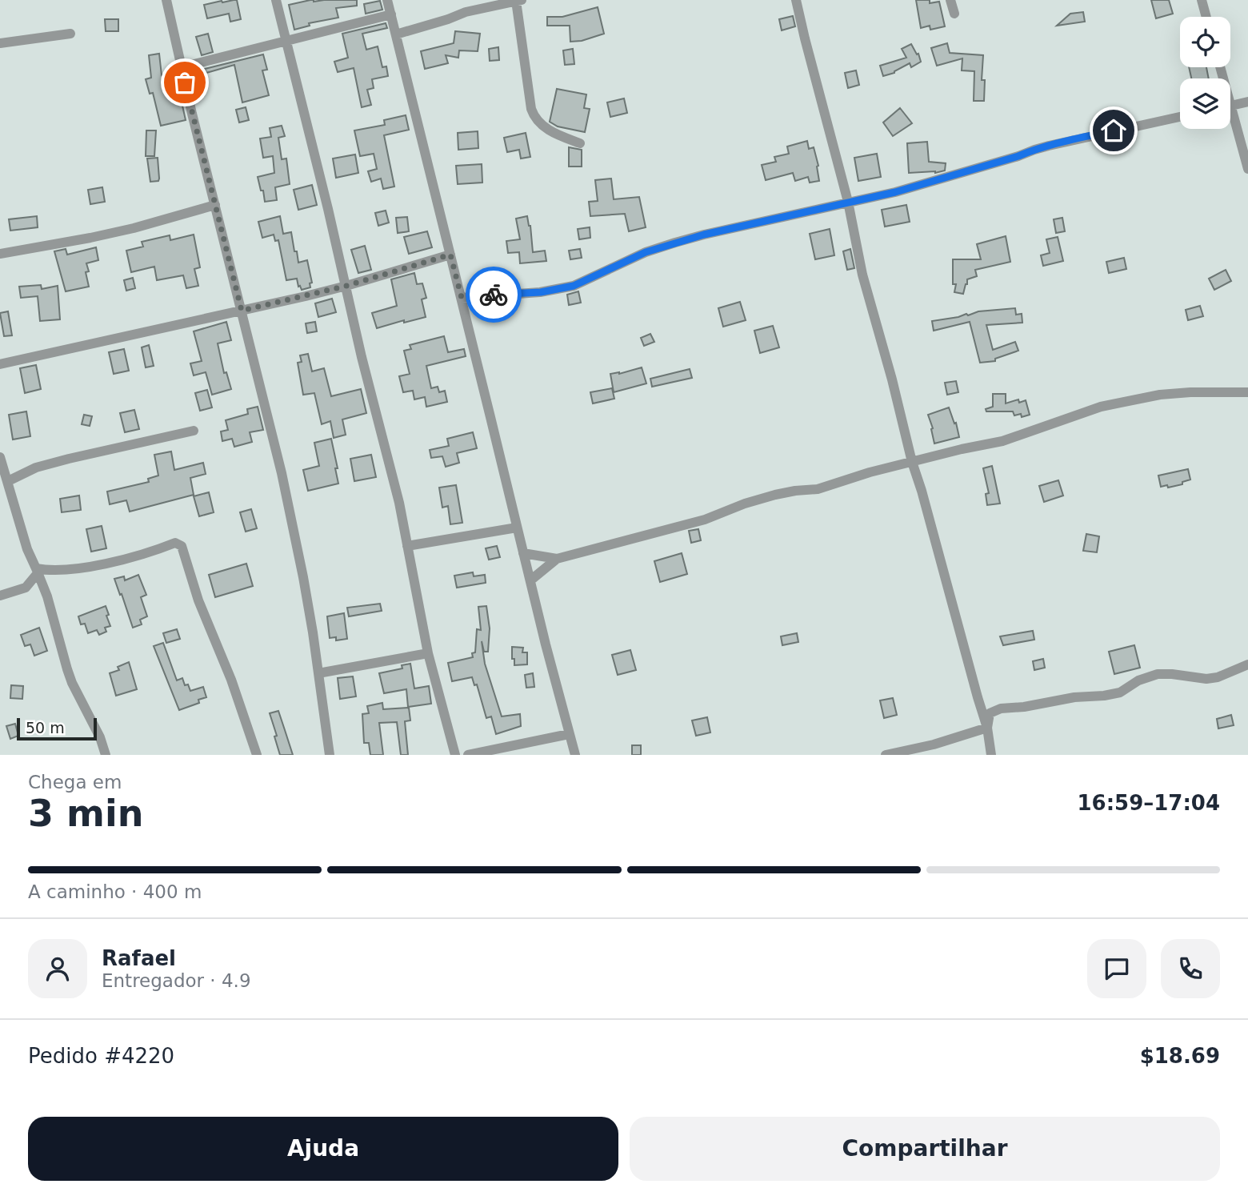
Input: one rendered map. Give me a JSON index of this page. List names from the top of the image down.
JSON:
{
  "scale_bar": "50 m",
  "page": {
    "scale": "50 m",
    "heading": ["3 min", "Chega em", "16:59–17:04"],
    "panel": [
      "Rafael",
      "Entregador · 4.9",
      "Pedido #4220",
      "$18.69"
    ],
    "bar": "A caminho · 400 m",
    "buttons": ["Ajuda", "Compartilhar"]
  }
}
